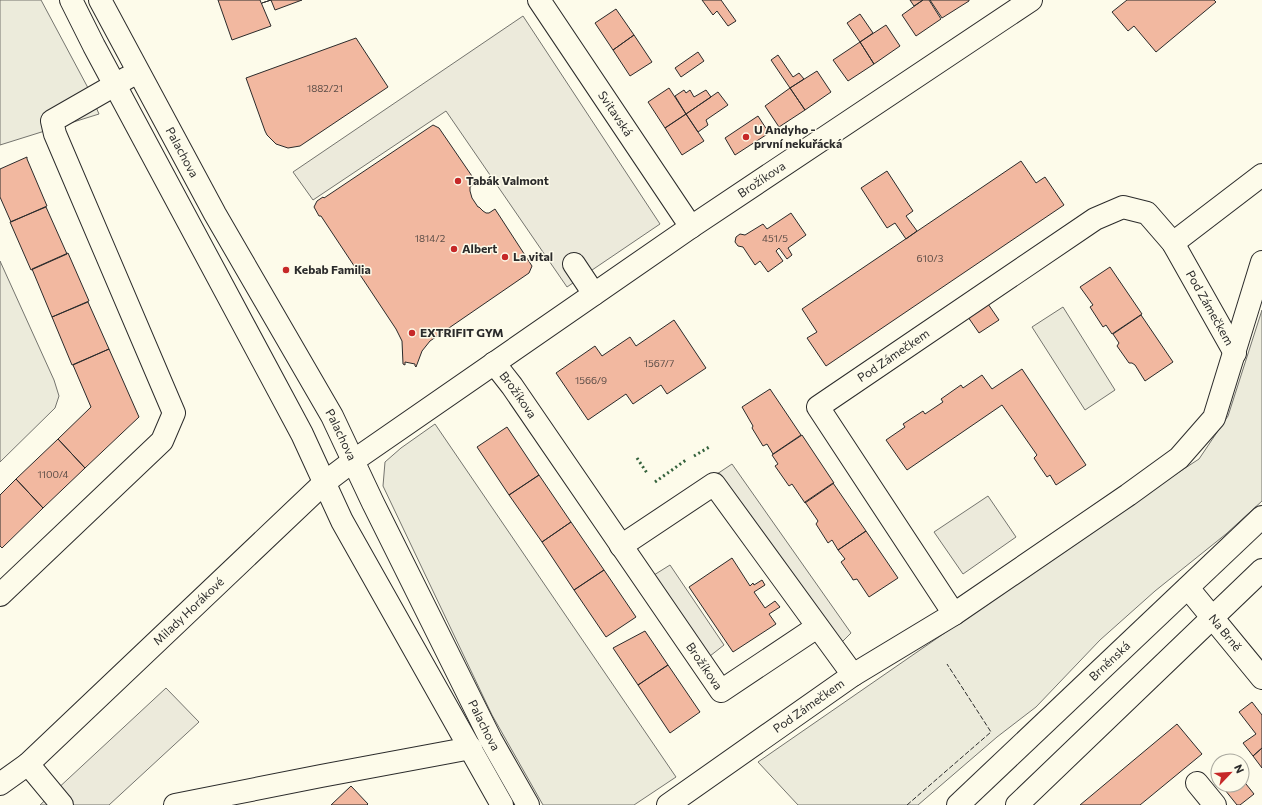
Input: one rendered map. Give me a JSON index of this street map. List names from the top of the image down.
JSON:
{
  "streets": {
    "street": [
      "Svitavská",
      "Palachova",
      "Brožíkova",
      "Pod Zámečkem",
      "Milady Horákové",
      "Na Brně",
      "Brněnská"
    ]
  },
  "crossings": [
    ["Svitavská", "Brožíkova"],
    ["Palachova", "Brožíkova"],
    ["Palachova", "Milady Horákové"],
    ["Brožíkova", "Milady Horákové"],
    ["Na Brně", "Brněnská"]
  ],
  "places": [
    "U Andyho - první nekuřácká",
    "Tabák Valmont",
    "Albert",
    "La vital",
    "Kebab Familia",
    "EXTRIFIT GYM"
  ],
  "house_numbers": [
    "1882/21",
    "1814/2",
    "451/5",
    "610/3",
    "1567/7",
    "1566/9",
    "1100/4"
  ],
  "north": "top right"
}
